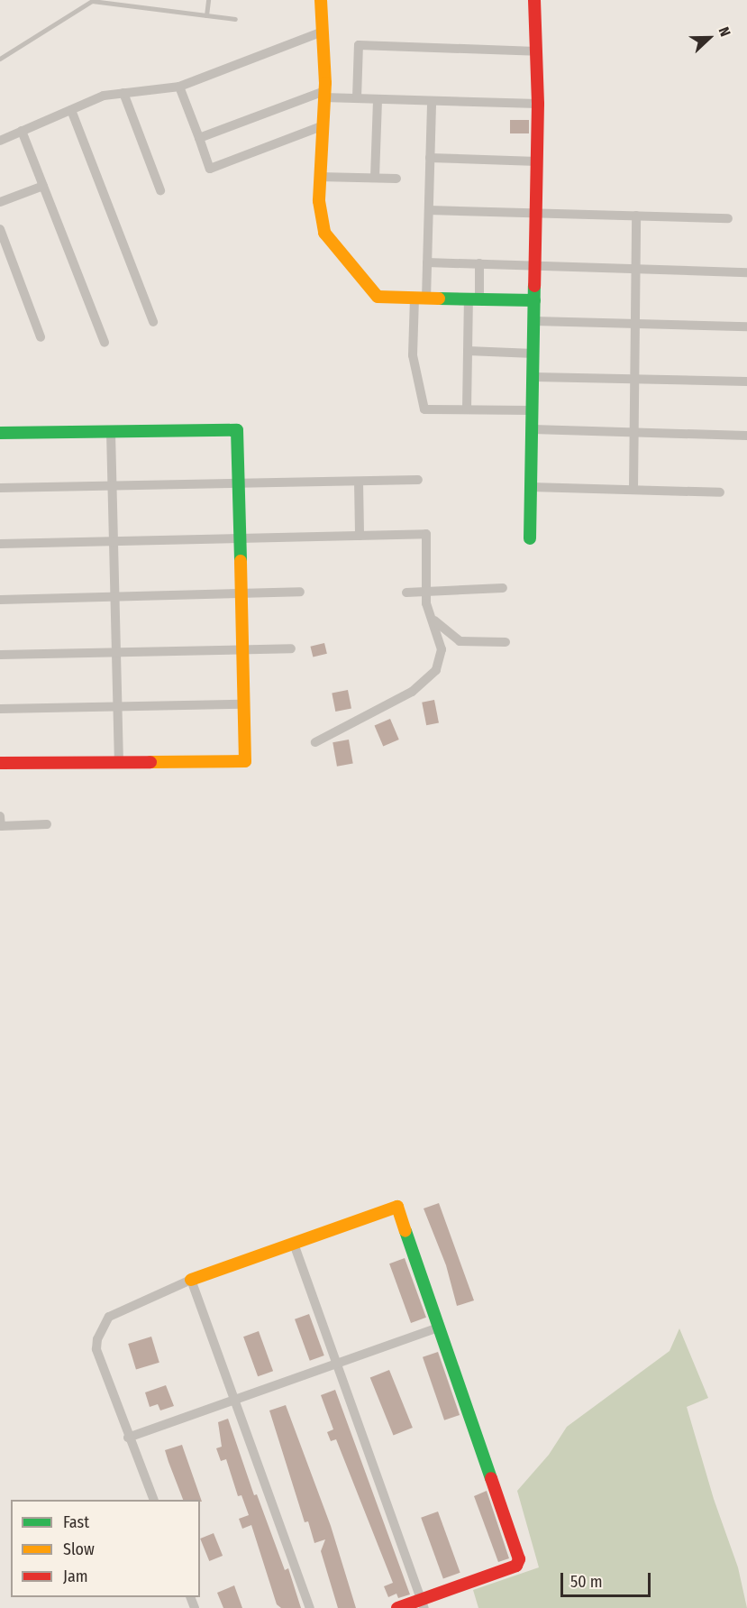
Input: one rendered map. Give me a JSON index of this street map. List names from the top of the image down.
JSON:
{
  "legend": ["Fast", "Slow", "Jam"],
  "scale_bar": "50 m",
  "north": "right"
}
